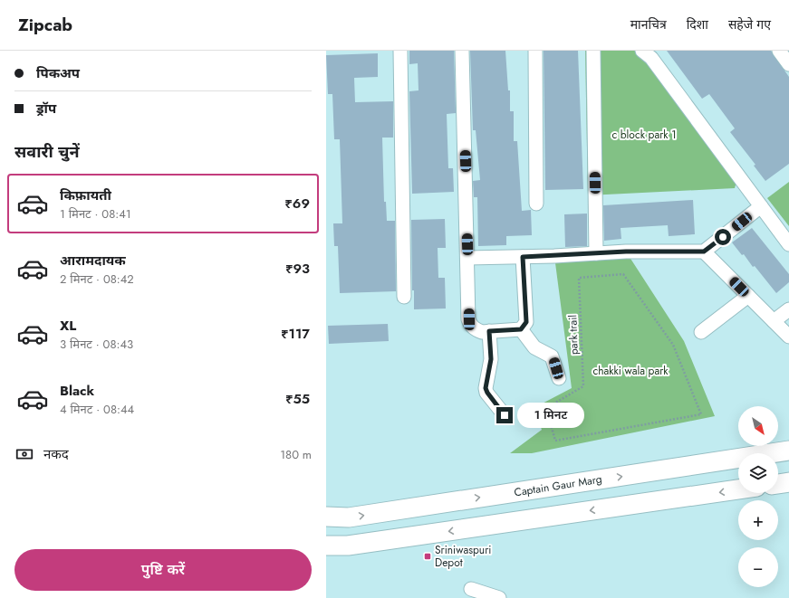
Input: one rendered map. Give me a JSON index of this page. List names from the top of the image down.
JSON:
{
  "streets": {
    "main road": ["Captain Gaur Marg"],
    "path": ["park trail"]
  },
  "parks": ["c block park 1", "chakki wala park"],
  "places": {
    "transit": ["Sriniwaspuri Depot"]
  },
  "north": "bottom right",
  "page": {
    "header": "Zipcab",
    "nav": ["मानचित्र", "दिशा", "सहेजे गए"],
    "banner": ["पिकअप", "ड्रॉप"],
    "heading": "सवारी चुनें",
    "list": [
      {
        "name": "किफ़ायती",
        "note": "1 मिनट · 08:41",
        "value": "₹69"
      },
      {
        "name": "आरामदायक",
        "note": "2 मिनट · 08:42",
        "value": "₹93"
      },
      {
        "name": "XL",
        "note": "3 मिनट · 08:43",
        "value": "₹117"
      },
      {
        "name": "Black",
        "note": "4 मिनट · 08:44",
        "value": "₹55"
      }
    ],
    "bubble": "1 मिनट",
    "map_buttons": ["+", "−"],
    "pay": ["नकद", "180 m"],
    "buttons": "पुष्टि करें"
  }
}
